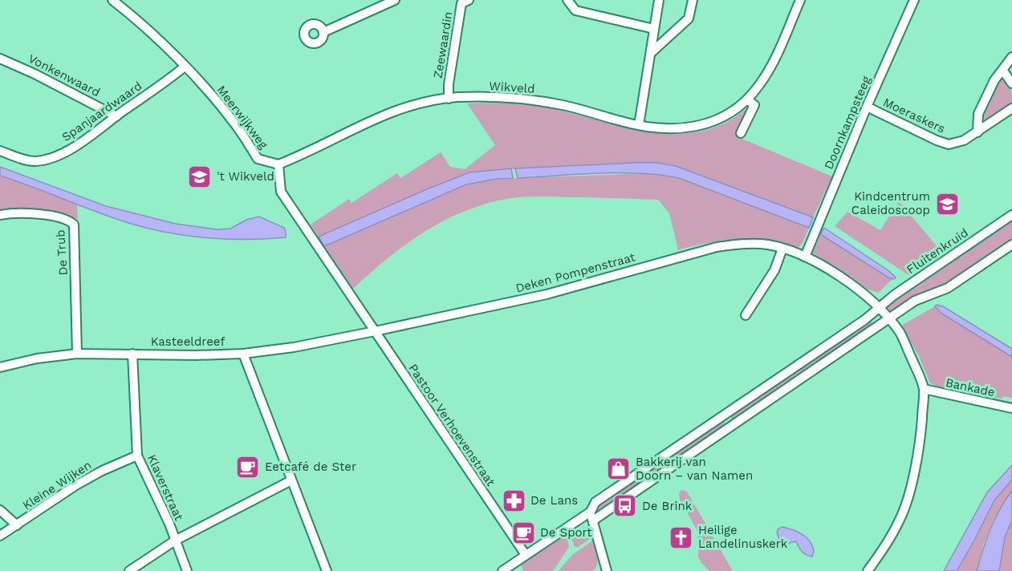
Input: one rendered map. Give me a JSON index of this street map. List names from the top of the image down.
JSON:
{
  "streets": {
    "street": [
      "Zeewaardin",
      "Vonkenwaard",
      "Wikveld",
      "Spanjaardwaard",
      "Moeraskers",
      "Meerwijkweg",
      "Doornkampsteeg",
      "Fluitenkruid",
      "De Trub",
      "Deken Pompenstraat",
      "Kasteeldreef",
      "Bankade",
      "Pastoor Verhoevenstraat",
      "Kleine Wijken",
      "Klaverstraat"
    ]
  },
  "crossings": [
    ["Zeewaardin", "Wikveld"],
    ["Vonkenwaard", "Spanjaardwaard"],
    ["Wikveld", "Meerwijkweg"],
    ["Spanjaardwaard", "Meerwijkweg"],
    ["Moeraskers", "Doornkampsteeg"],
    ["Doornkampsteeg", "Deken Pompenstraat"],
    ["Fluitenkruid", "Deken Pompenstraat"],
    ["De Trub", "Kasteeldreef"],
    ["Deken Pompenstraat", "Kasteeldreef"],
    ["Deken Pompenstraat", "Bankade"],
    ["Deken Pompenstraat", "Pastoor Verhoevenstraat"],
    ["Kasteeldreef", "Pastoor Verhoevenstraat"],
    ["Kasteeldreef", "Klaverstraat"],
    ["Kleine Wijken", "Klaverstraat"]
  ],
  "places": {
    "school or university": ["'t Wikveld", "Kindcentrum Caleidoscoop"],
    "cafe": ["Eetcafé de Ster", "De Sport"],
    "shop": ["Bakkerij van Doorn – van Namen"],
    "pharmacy": ["De Lans"],
    "bus stop": ["De Brink"],
    "church": ["Heilige Landelinuskerk"]
  }
}
